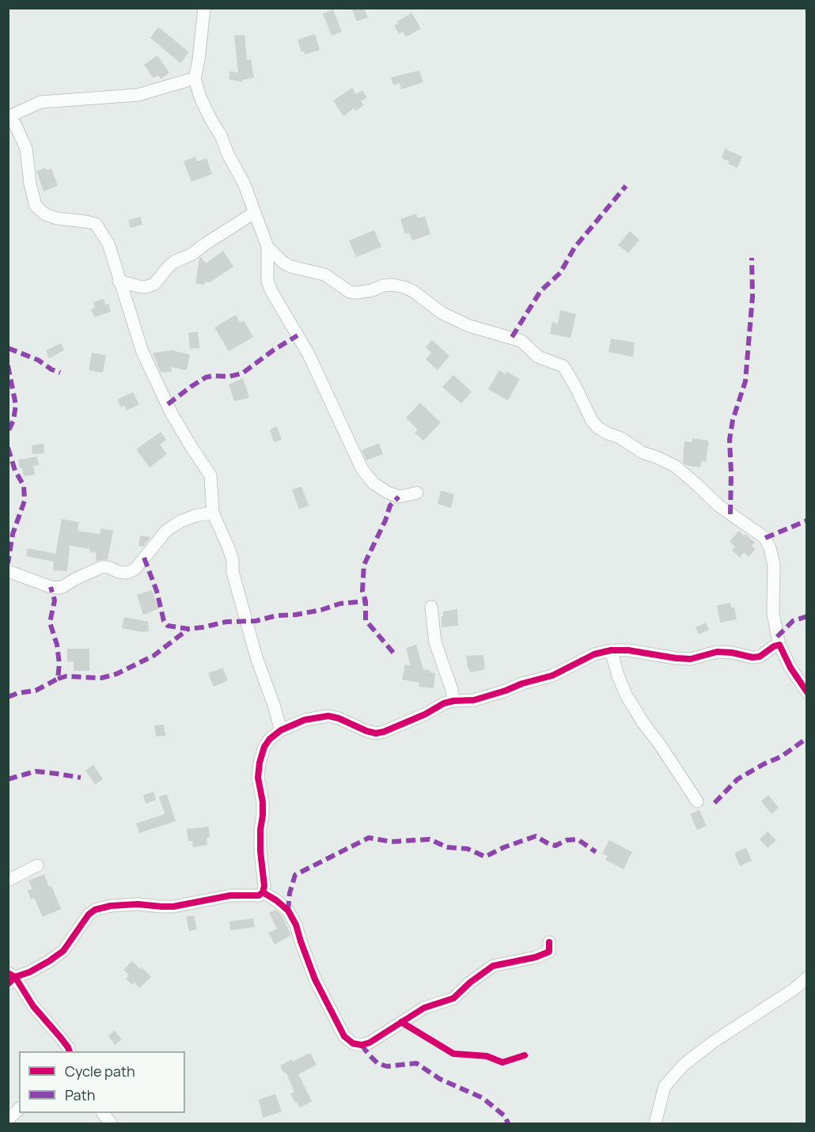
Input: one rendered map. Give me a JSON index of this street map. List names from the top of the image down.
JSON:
{
  "legend": ["Cycle path", "Path"]
}
